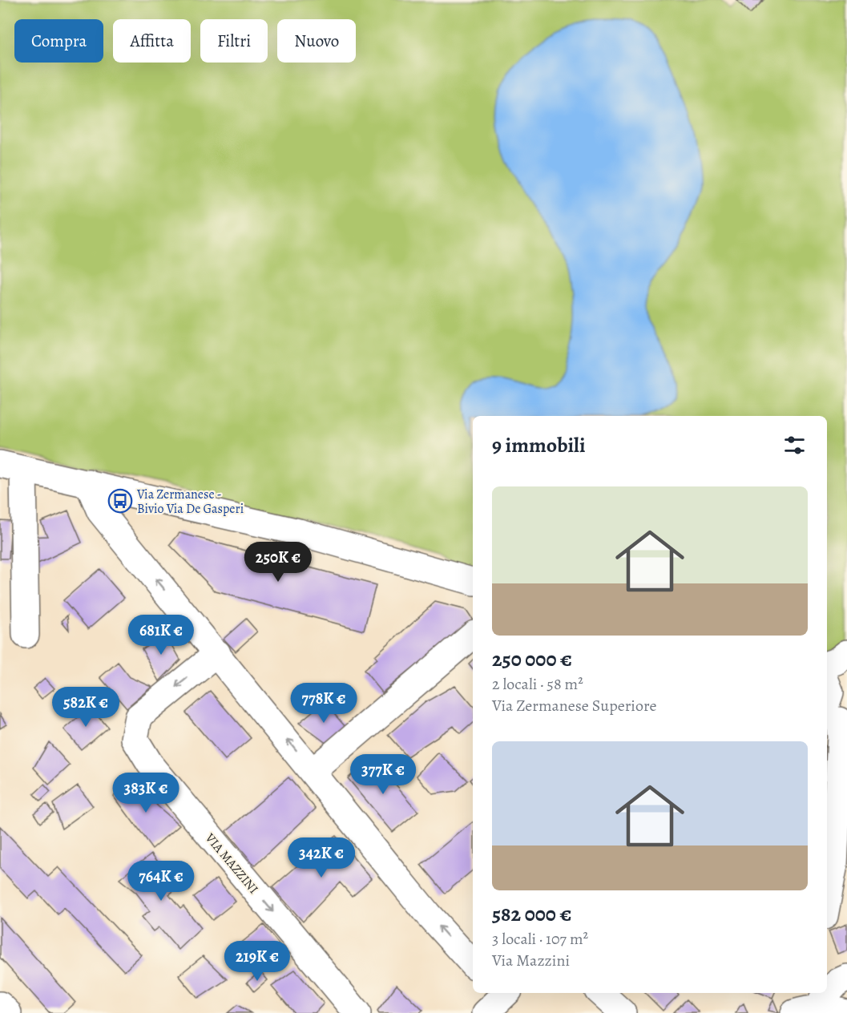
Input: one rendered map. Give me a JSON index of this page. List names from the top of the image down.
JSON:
{
  "streets": {
    "street": ["VIA MAZZINI"]
  },
  "places": {
    "bus stop": ["Via Zermanese - Bivio Via De Gasperi"]
  },
  "page": {
    "chip": [
      "Compra",
      "Affitta",
      "Filtri",
      "Nuovo"
    ],
    "heading": "9 immobili",
    "list": [
      {
        "name": "250 000 €",
        "note": "2 locali · 58 m² · Via Zermanese Superiore"
      },
      {
        "name": "582 000 €",
        "note": "3 locali · 107 m² · Via Mazzini"
      }
    ],
    "price": [
      "250K €",
      "681K €",
      "778K €",
      "582K €",
      "377K €",
      "383K €",
      "342K €",
      "764K €",
      "219K €"
    ]
  }
}
